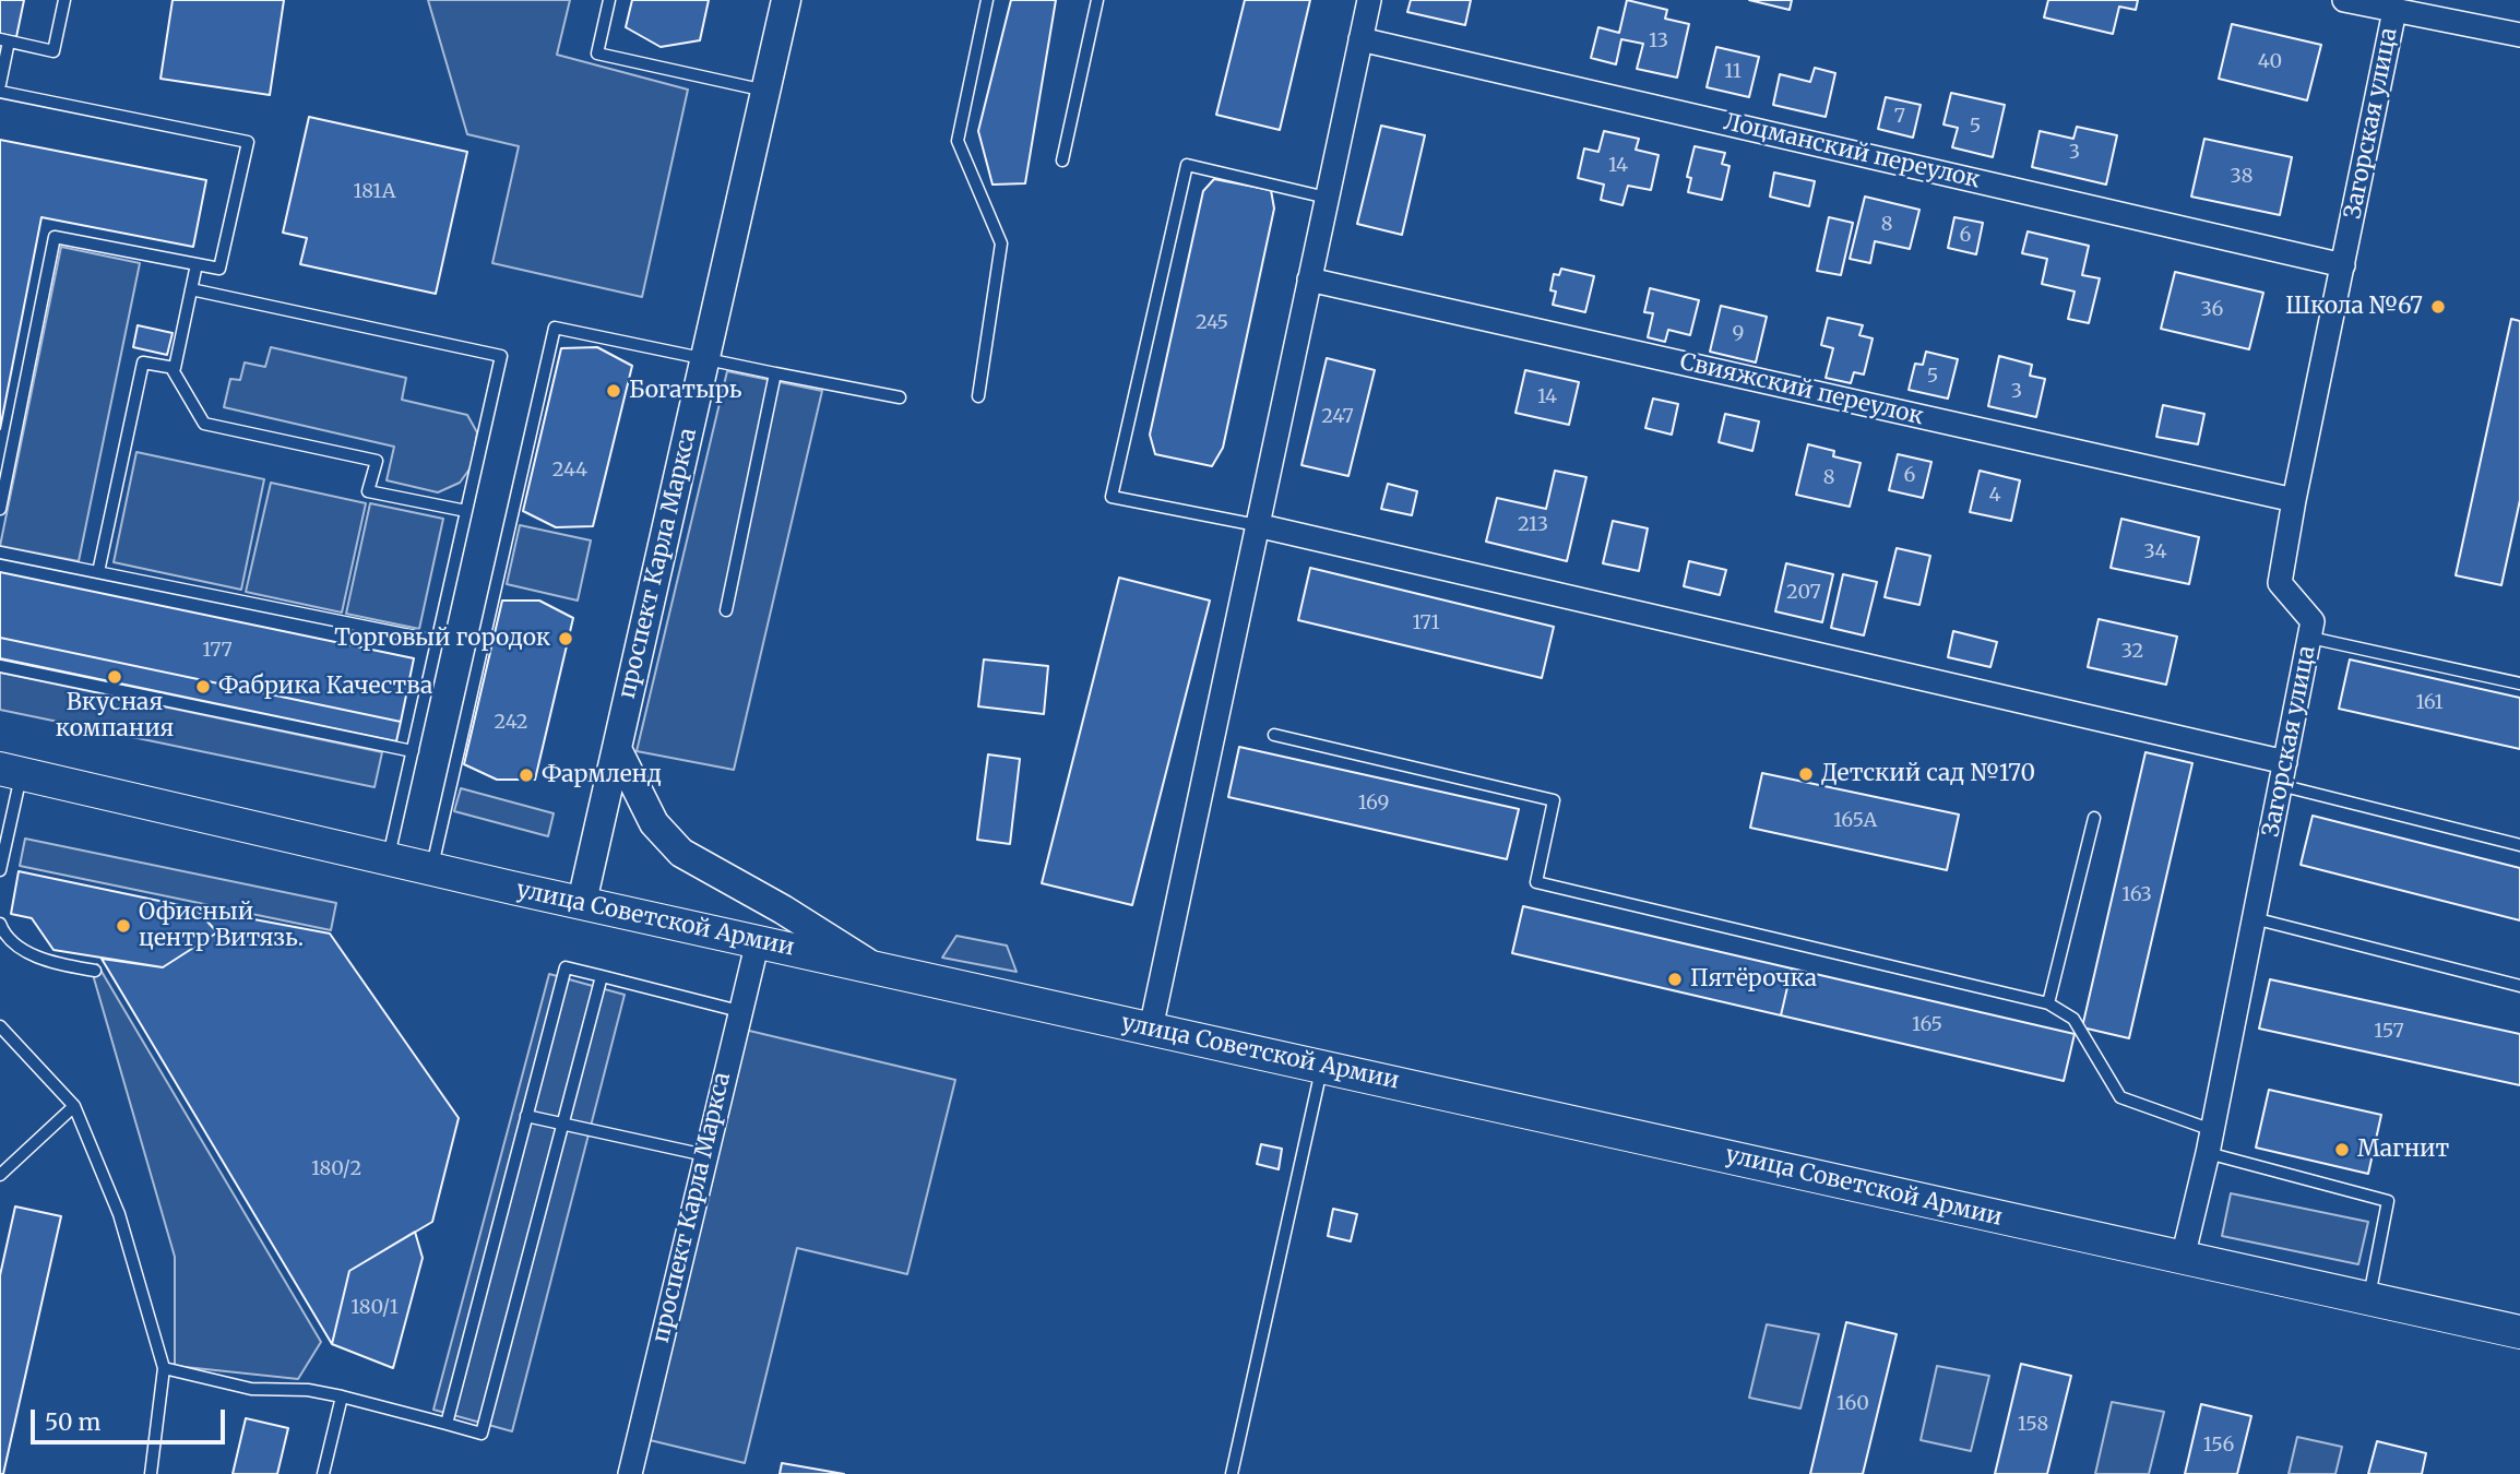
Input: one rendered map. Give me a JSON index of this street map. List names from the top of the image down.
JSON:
{
  "streets": {
    "main road": ["улица Советской Армии"],
    "street": [
      "Загорская улица",
      "Лоцманский переулок",
      "Свияжский переулок",
      "проспект Карла Маркса"
    ]
  },
  "crossings": [
    ["Загорская улица", "Лоцманский переулок"],
    ["Загорская улица", "Свияжский переулок"],
    ["Загорская улица", "улица Советской Армии"],
    ["проспект Карла Маркса", "улица Советской Армии"]
  ],
  "places": [
    "Школа №67",
    "Богатырь",
    "Торговый городок",
    "Вкусная компания",
    "Фабрика Качества",
    "Детский сад №170",
    "Фармленд",
    "Офисный центр Витязь.",
    "Пятёрочка",
    "Магнит"
  ],
  "house_numbers": [
    "13",
    "40",
    "11",
    "7",
    "5",
    "3",
    "14",
    "38",
    "181А",
    "8",
    "6",
    "36",
    "245",
    "9",
    "5",
    "3",
    "14",
    "247",
    "244",
    "6",
    "8",
    "4",
    "213",
    "34",
    "207",
    "171",
    "177",
    "32",
    "161",
    "242",
    "169",
    "165А",
    "163",
    "165",
    "157",
    "180/2",
    "180/1",
    "160",
    "158",
    "156"
  ],
  "scale_bar": "50 m"
}
